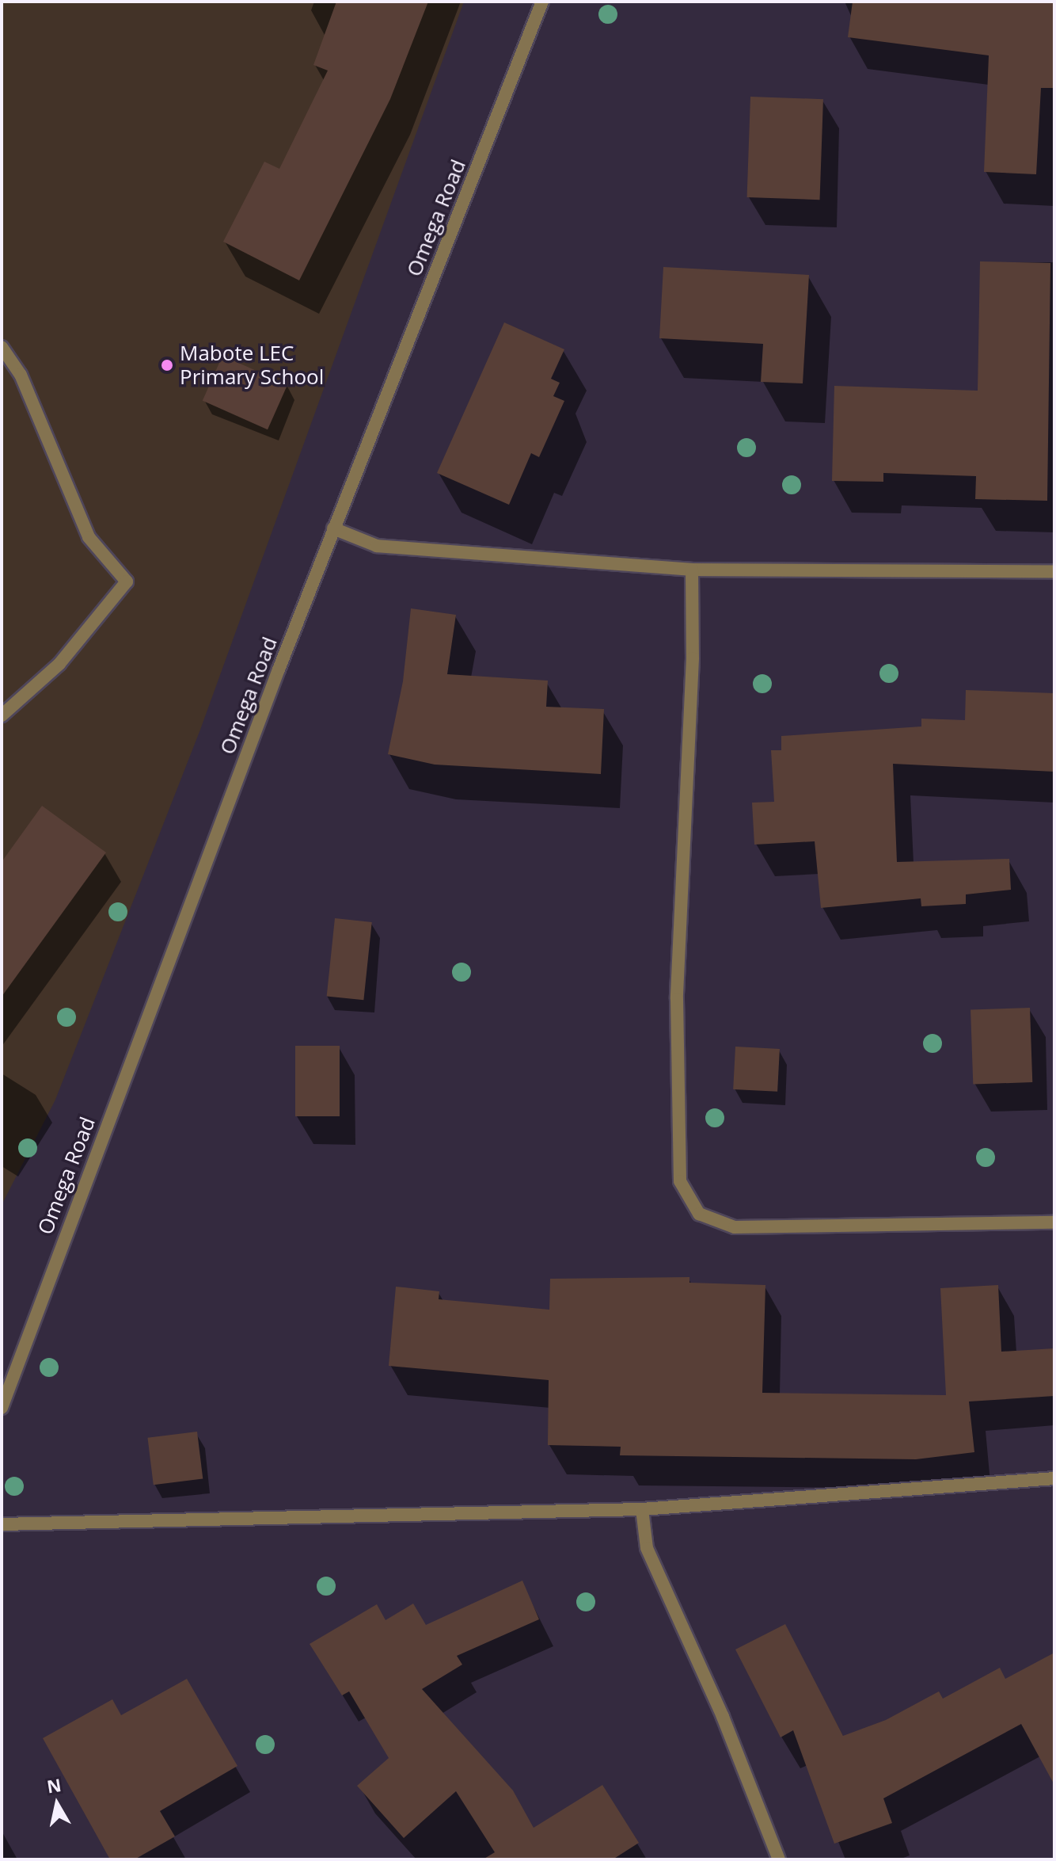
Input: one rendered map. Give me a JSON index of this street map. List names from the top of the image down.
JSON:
{
  "streets": {
    "street": ["Omega Road"]
  },
  "places": ["Mabote LEC Primary School"],
  "north": "top"
}
